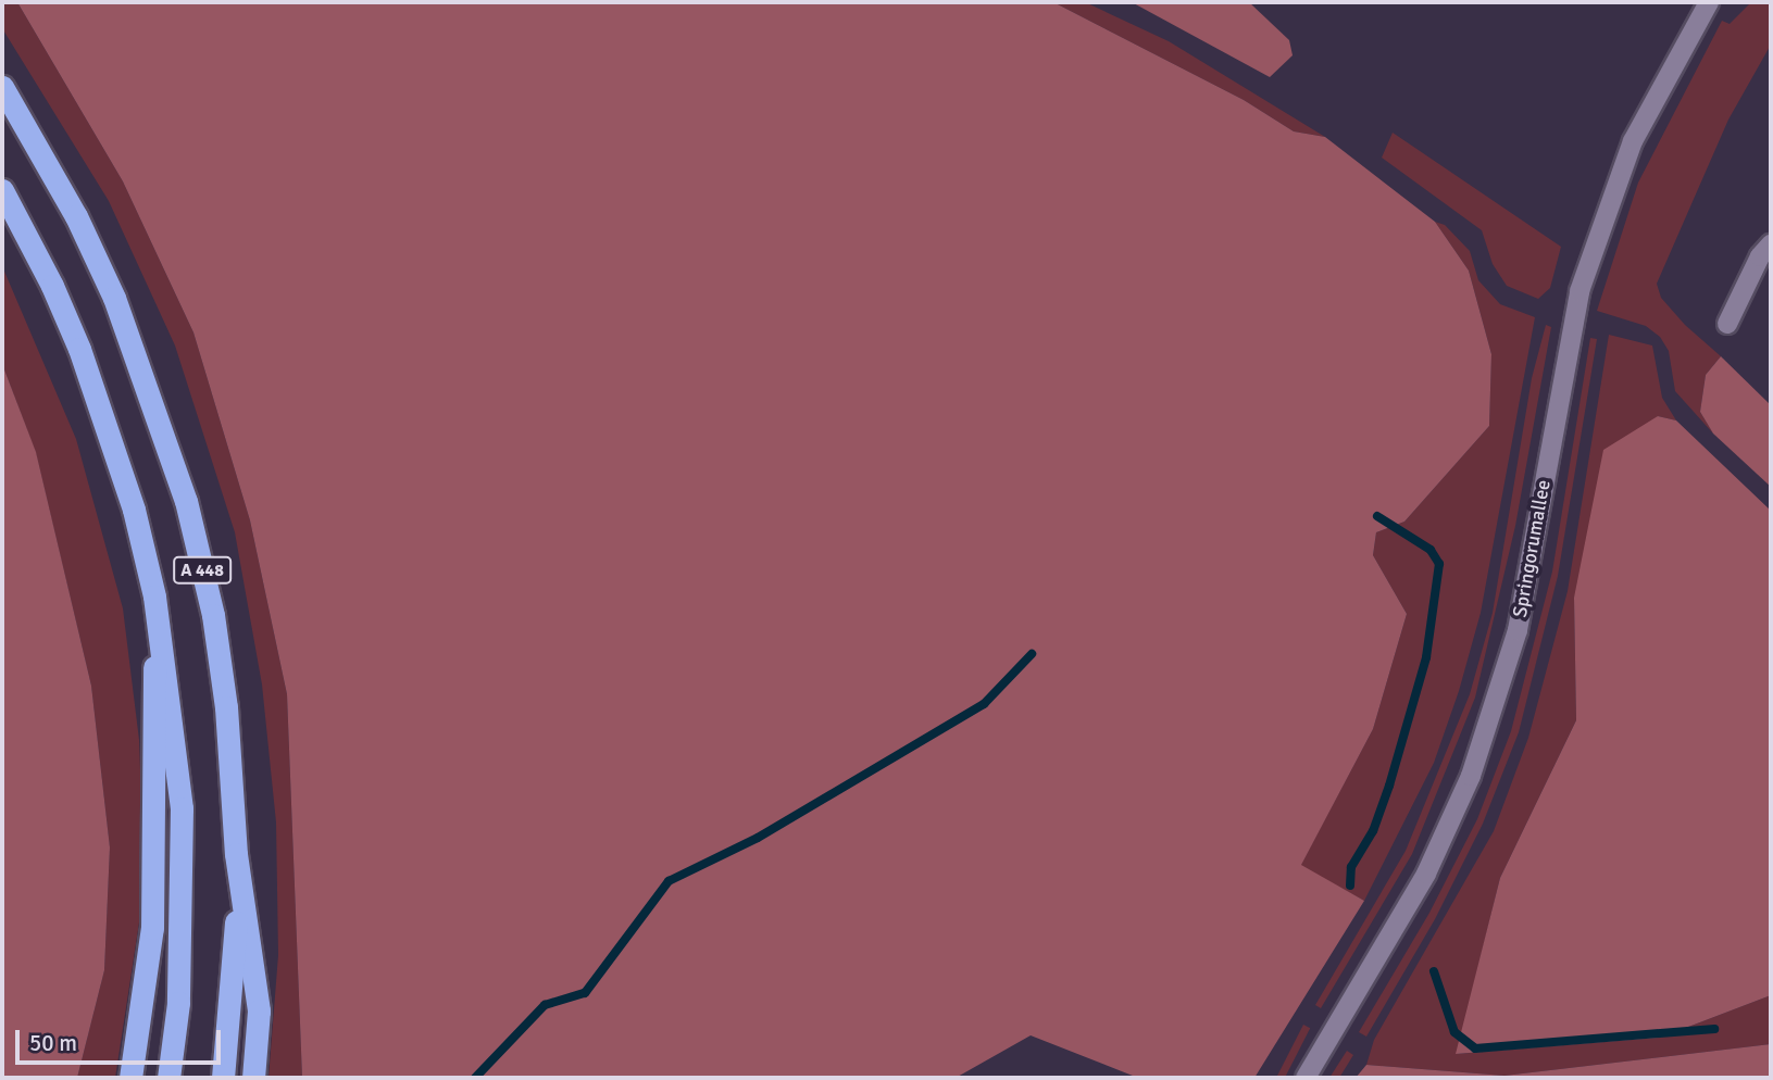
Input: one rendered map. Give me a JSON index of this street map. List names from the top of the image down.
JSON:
{
  "streets": {
    "highway": ["A 448"],
    "street": ["Springorumallee"]
  },
  "scale_bar": "50 m"
}
